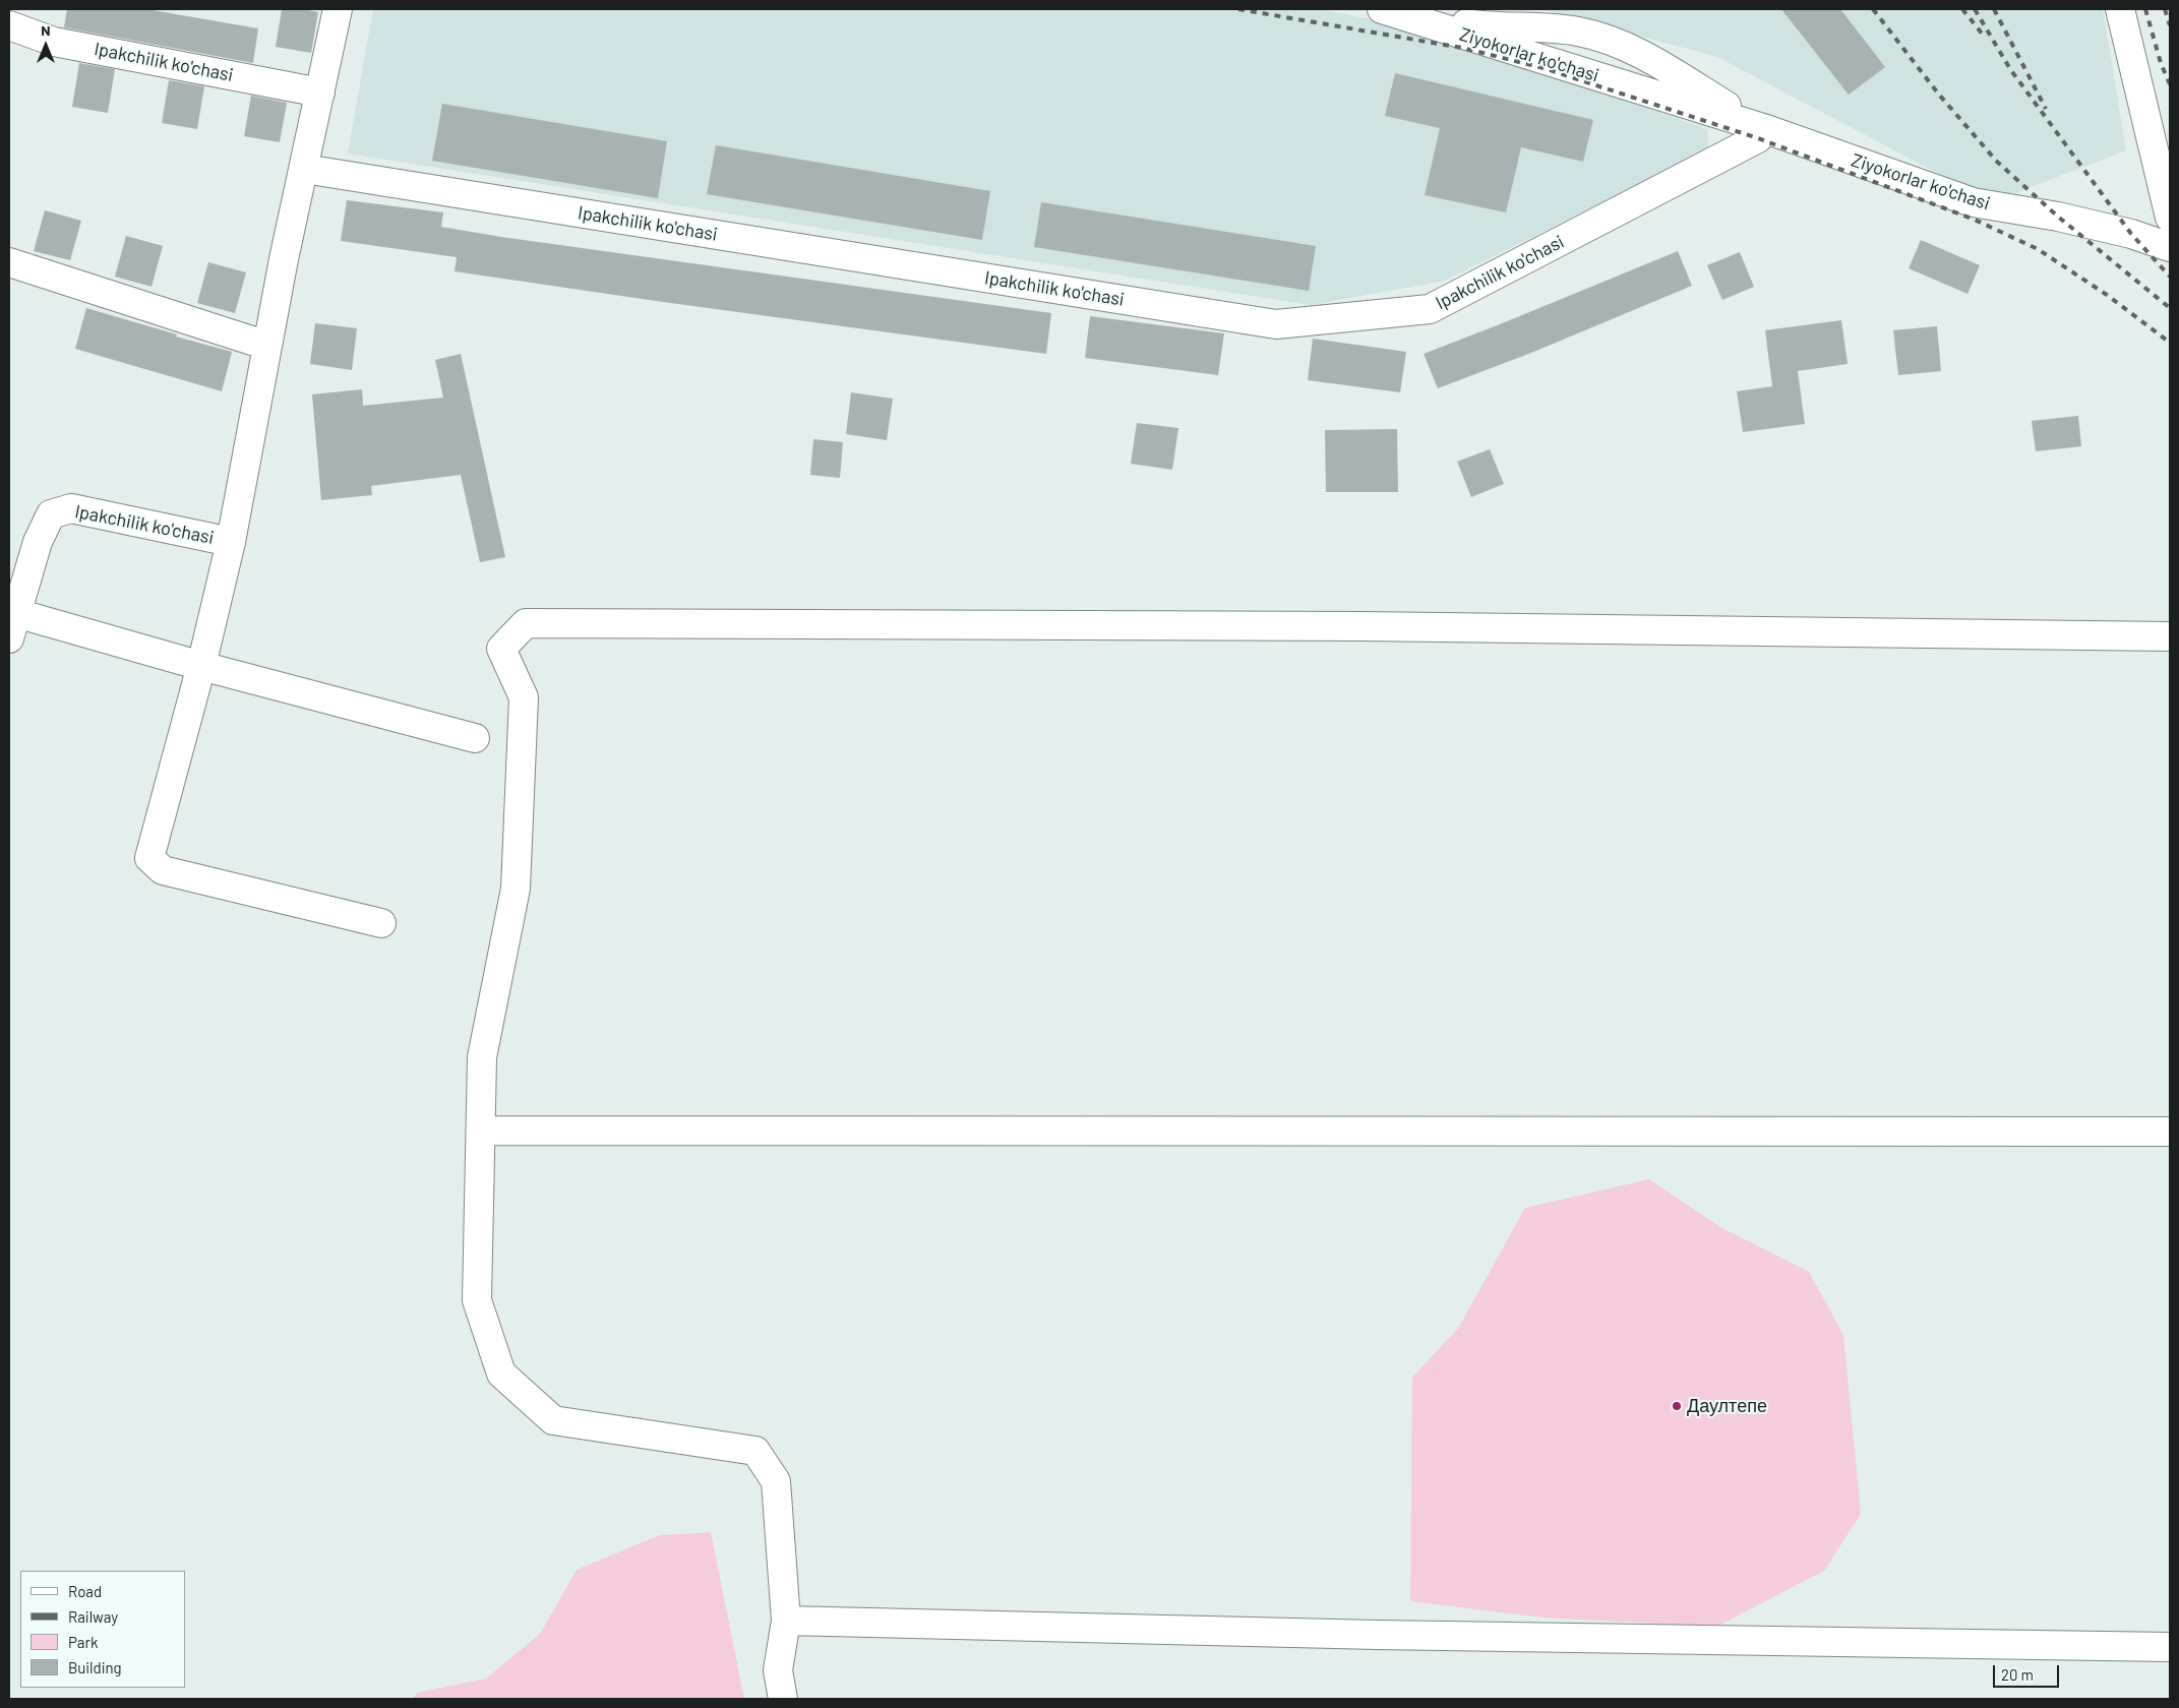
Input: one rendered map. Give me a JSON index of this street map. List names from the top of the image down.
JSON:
{
  "streets": {
    "street": ["Ziyokorlar ko'chasi", "Ipakchilik ko'chasi"]
  },
  "crossings": [
    ["Ziyokorlar ko'chasi", "Ipakchilik ko'chasi"]
  ],
  "places": ["Даултепе"],
  "legend": [
    "Road",
    "Railway",
    "Park",
    "Building"
  ],
  "scale_bar": "20 m",
  "north": "top"
}
